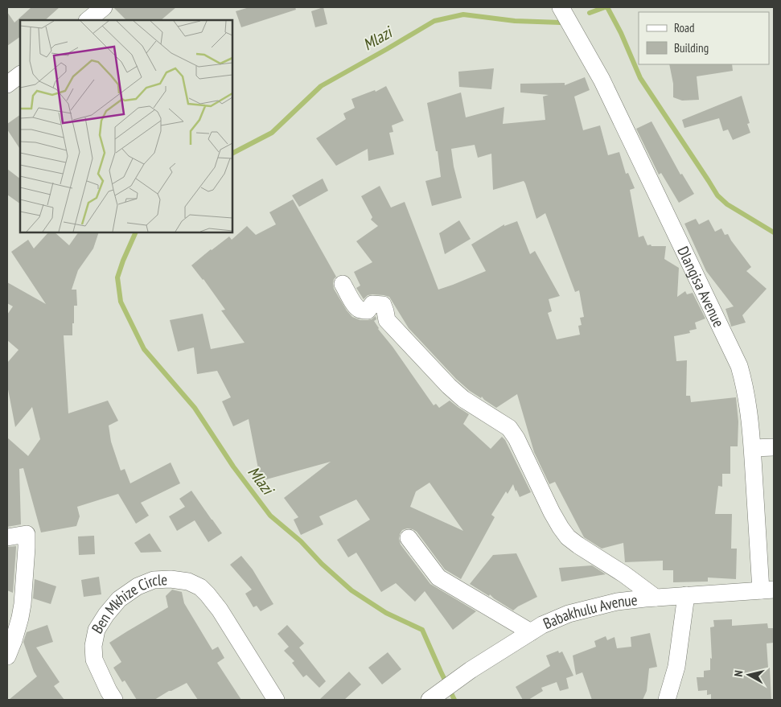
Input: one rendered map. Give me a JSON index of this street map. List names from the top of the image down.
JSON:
{
  "streets": {
    "street": ["Dlangisa Avenue", "Ben Mkhize Circle", "Babakhulu Avenue"]
  },
  "crossings": [
    ["Dlangisa Avenue", "Babakhulu Avenue"]
  ],
  "water": ["Mlazi"],
  "legend": ["Road", "Building"],
  "north": "left"
}
